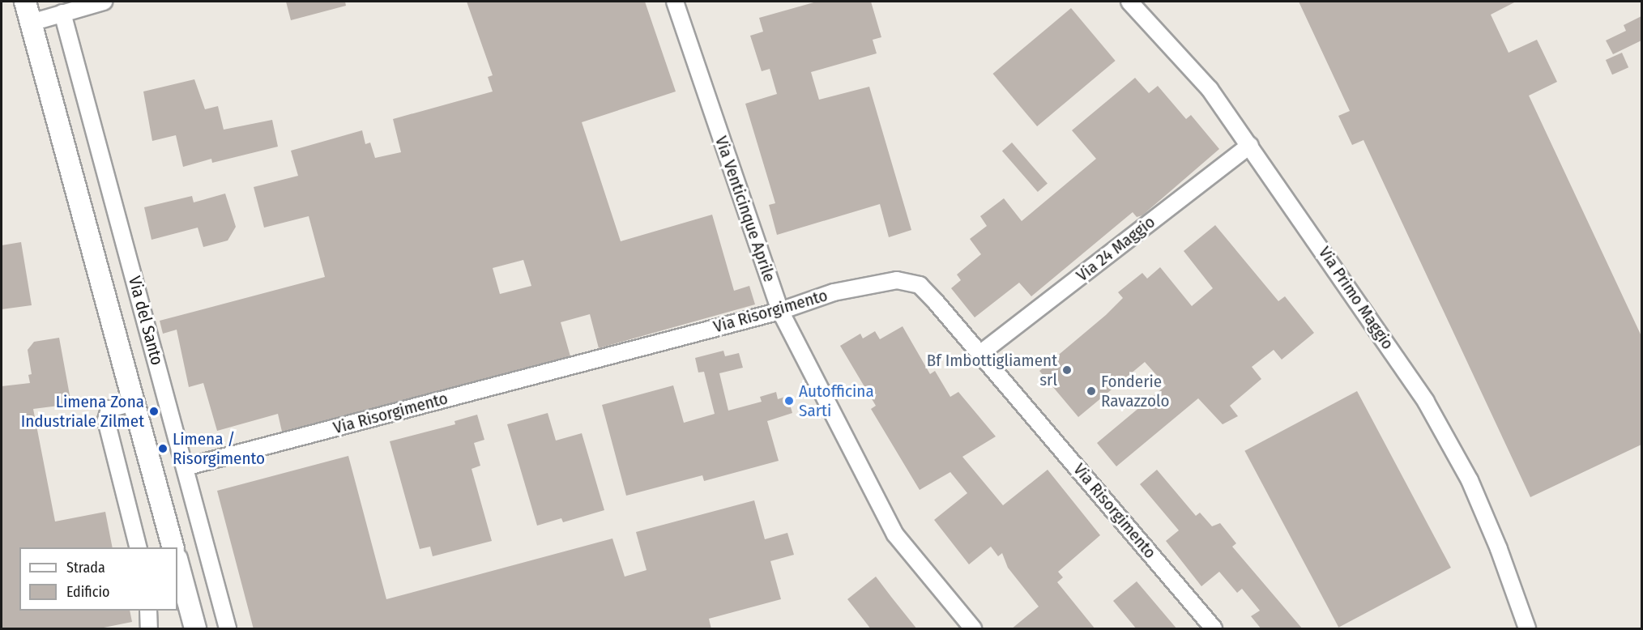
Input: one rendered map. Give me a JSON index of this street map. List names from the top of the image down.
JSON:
{
  "streets": {
    "street": [
      "Via Venticinque Aprile",
      "Via 24 Maggio",
      "Via Primo Maggio",
      "Via Risorgimento",
      "Via del Santo"
    ]
  },
  "crossings": [
    ["Via Venticinque Aprile", "Via Risorgimento"],
    ["Via 24 Maggio", "Via Primo Maggio"],
    ["Via 24 Maggio", "Via Risorgimento"],
    ["Via Risorgimento", "Via del Santo"]
  ],
  "places": [
    "Bf Imbottigliament srl",
    "Fonderie Ravazzolo",
    "Autofficina Sarti",
    "Limena Zona Industriale Zilmet",
    "Limena / Risorgimento"
  ],
  "legend": ["Strada", "Edificio"]
}
